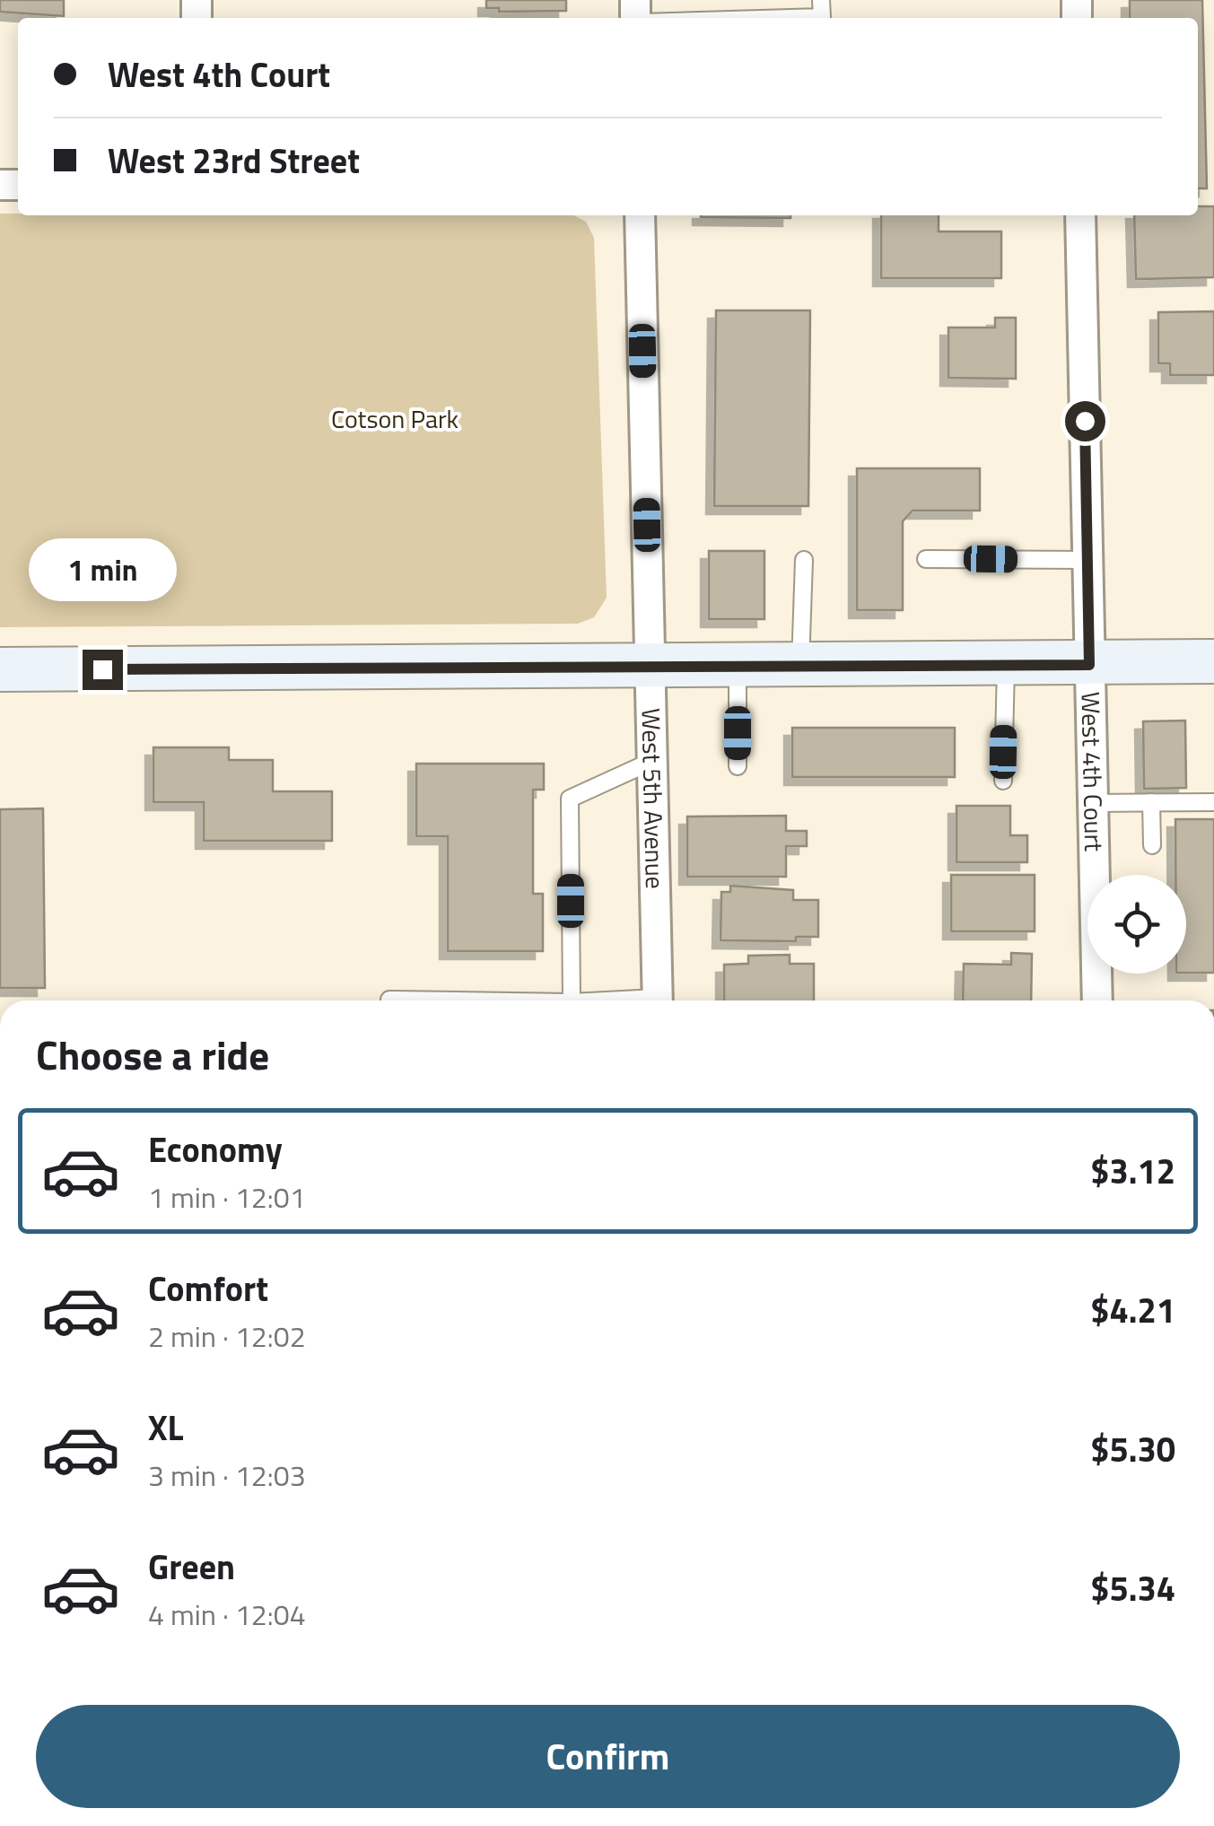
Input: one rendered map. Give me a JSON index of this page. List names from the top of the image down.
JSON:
{
  "streets": {
    "street": ["West 4th Court", "West 5th Avenue"]
  },
  "parks": ["Cotson Park"],
  "page": {
    "banner": ["West 4th Court", "West 23rd Street"],
    "bubble": "1 min",
    "heading": "Choose a ride",
    "list": [
      {
        "name": "Economy",
        "note": "1 min · 12:01",
        "value": "$3.12"
      },
      {
        "name": "Comfort",
        "note": "2 min · 12:02",
        "value": "$4.21"
      },
      {
        "name": "XL",
        "note": "3 min · 12:03",
        "value": "$5.30"
      },
      {
        "name": "Green",
        "note": "4 min · 12:04",
        "value": "$5.34"
      }
    ],
    "buttons": "Confirm"
  }
}
